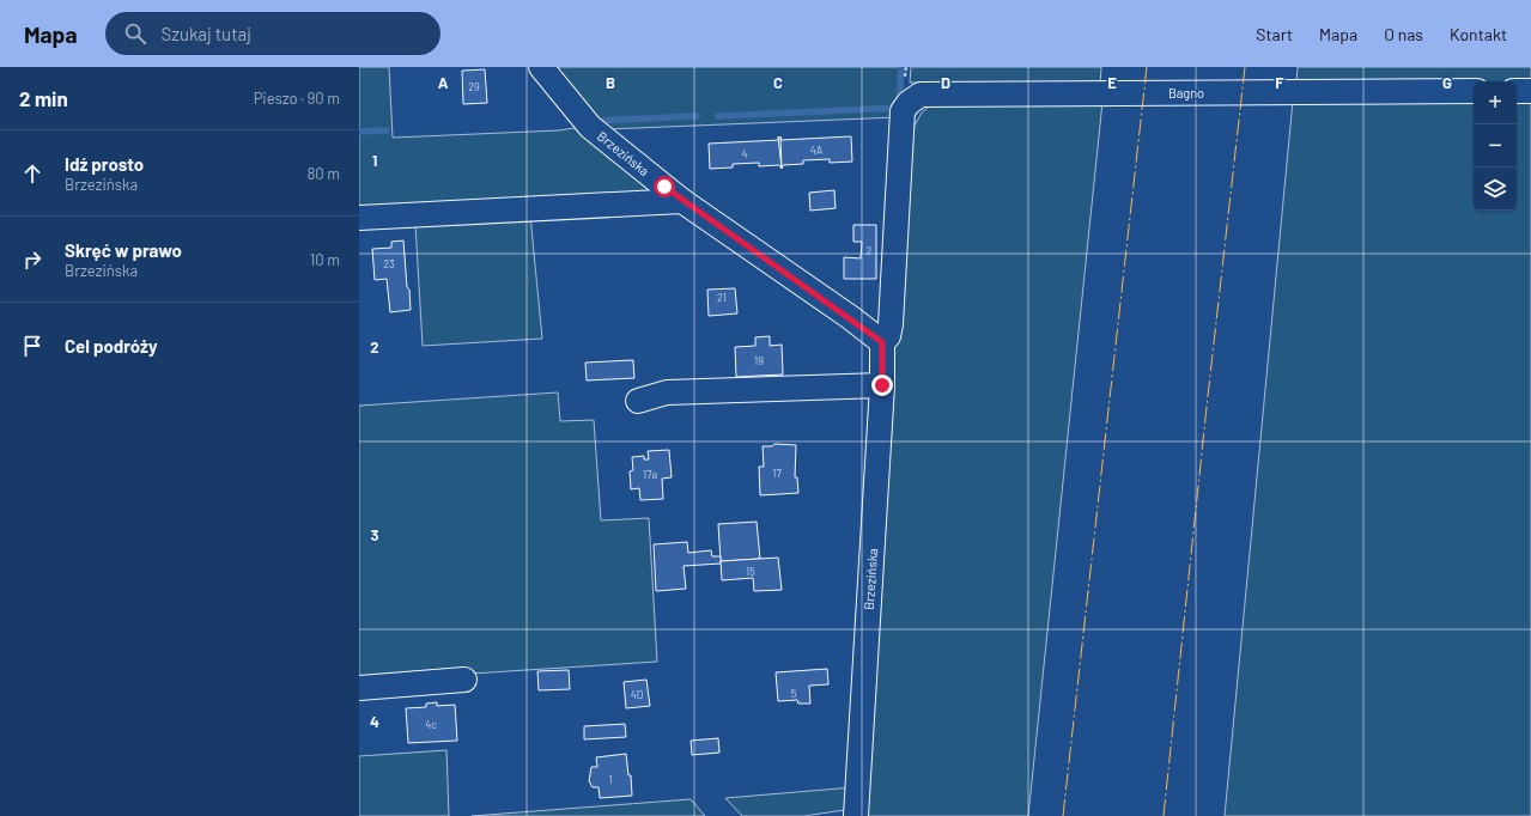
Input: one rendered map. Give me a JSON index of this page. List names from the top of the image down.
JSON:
{
  "streets": {
    "street": ["Bagno", "Brzezińska"]
  },
  "crossings": [
    ["Bagno", "Brzezińska"]
  ],
  "house_numbers": [
    "29",
    "4A",
    "4",
    "2",
    "23",
    "21",
    "19",
    "17",
    "17a",
    "15",
    "5",
    "4D",
    "4c",
    "1"
  ],
  "page": {
    "header": "Mapa",
    "search": "Szukaj tutaj",
    "nav": [
      "Start",
      "Mapa",
      "O nas",
      "Kontakt"
    ],
    "heading": ["2 min", "Pieszo · 90 m"],
    "map_buttons": ["+", "−"],
    "list": [
      ["Idź prosto", "Brzezińska", "80 m"],
      ["Skręć w prawo", "Brzezińska", "10 m"],
      "Cel podróży"
    ]
  },
  "grid": {
    "columns": [
      "A",
      "B",
      "C",
      "D",
      "E",
      "F",
      "G"
    ],
    "rows": [
      "1",
      "2",
      "3",
      "4"
    ]
  }
}
